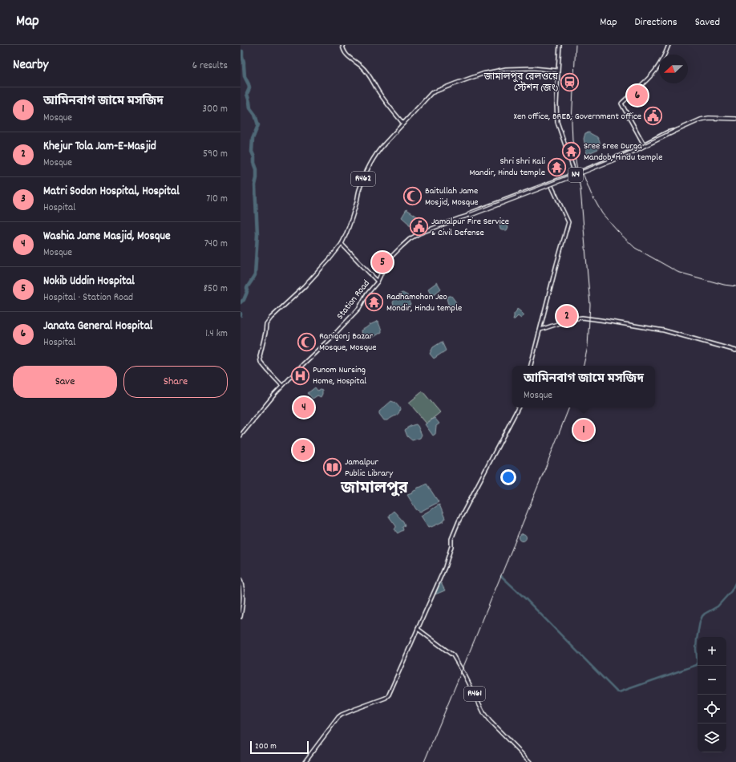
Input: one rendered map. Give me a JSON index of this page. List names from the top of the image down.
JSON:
{
  "streets": {
    "highway": ["N4"],
    "main road": ["R462", "Station Road", "R461"]
  },
  "crossings": [
    ["N4", "Station Road"]
  ],
  "districts": ["জামালপুর"],
  "places": {
    "station": ["জামালপুর রেলওয়ে স্টেশন (জং)"],
    "public building": ["Xen office, BREB, Government office", "Jamalpur Fire Service & Civil Defense"],
    "temple": ["Sree Sree Durga Mandob, Hindu temple", "Shri Shri Kali Mandir, Hindu temple", "Radhamohon Jeo Mondir, Hindu temple"],
    "mosque": ["Baitullah Jame Mosjid, Mosque", "Ranigonj Bazar Mosque, Mosque"],
    "hospital": ["Punom Nursing Home, Hospital"],
    "library": ["Jamalpur Public Library"]
  },
  "scale_bar": "200 m",
  "north": "left",
  "page": {
    "header": "Map",
    "nav": ["Map", "Directions", "Saved"],
    "heading": ["Nearby", "6 results"],
    "pins": [
      "6",
      "5",
      "2",
      "4",
      "1",
      "3"
    ],
    "list": [
      {
        "mark": "1",
        "name": "আমিনবাগ জামে মসজিদ",
        "note": "Mosque",
        "value": "300 m"
      },
      {
        "mark": "2",
        "name": "Khejur Tola Jam-E-Masjid",
        "note": "Mosque",
        "value": "590 m"
      },
      {
        "mark": "3",
        "name": "Matri Sodon Hospital, Hospital",
        "note": "Hospital",
        "value": "710 m"
      },
      {
        "mark": "4",
        "name": "Washia Jame Masjid, Mosque",
        "note": "Mosque",
        "value": "740 m"
      },
      {
        "mark": "5",
        "name": "Nokib Uddin Hospital",
        "note": "Hospital · Station Road",
        "value": "850 m"
      },
      {
        "mark": "6",
        "name": "Janata General Hospital",
        "note": "Hospital",
        "value": "1.4 km"
      }
    ],
    "buttons": ["Save", "Share"],
    "popup": ["আমিনবাগ জামে মসজিদ", "Mosque"],
    "map_buttons": ["+", "−"],
    "scale": "200 m"
  }
}
